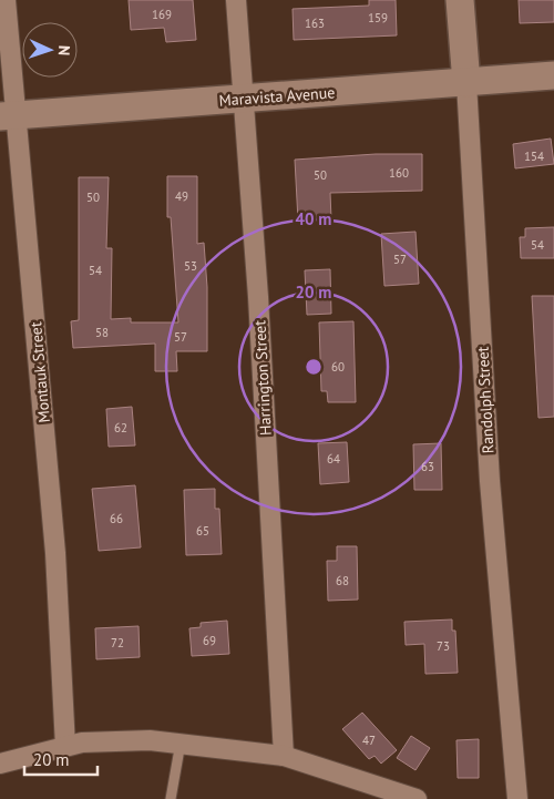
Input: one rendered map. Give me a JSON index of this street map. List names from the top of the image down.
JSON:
{
  "streets": {
    "main road": ["Maravista Avenue", "Randolph Street"],
    "street": ["Montauk Street", "Harrington Street"]
  },
  "crossings": [
    ["Maravista Avenue", "Montauk Street"],
    ["Maravista Avenue", "Harrington Street"],
    ["Maravista Avenue", "Randolph Street"]
  ],
  "house_numbers": [
    "169",
    "159",
    "163",
    "154",
    "160",
    "50",
    "49",
    "50",
    "54",
    "57",
    "53",
    "54",
    "58",
    "57",
    "60",
    "62",
    "64",
    "63",
    "66",
    "65",
    "68",
    "69",
    "72",
    "73",
    "47"
  ],
  "scale_bar": "20 m",
  "north": "right",
  "rings": ["40 m", "20 m"]
}
